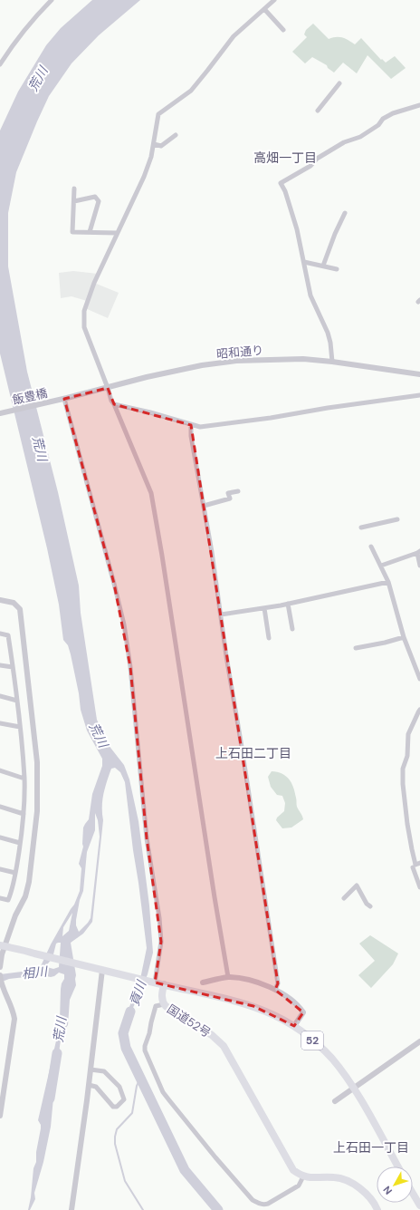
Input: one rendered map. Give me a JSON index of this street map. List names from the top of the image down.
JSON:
{
  "streets": {
    "highway": ["国道52号", "52"],
    "street": ["昭和通り", "飯豊橋"]
  },
  "crossings": [
    ["昭和通り", "飯豊橋"],
    ["国道52号", "52"]
  ],
  "districts": ["高畑一丁目", "上石田二丁目", "上石田一丁目"],
  "water": ["荒川", "相川", "貢川"],
  "north": "bottom left"
}
